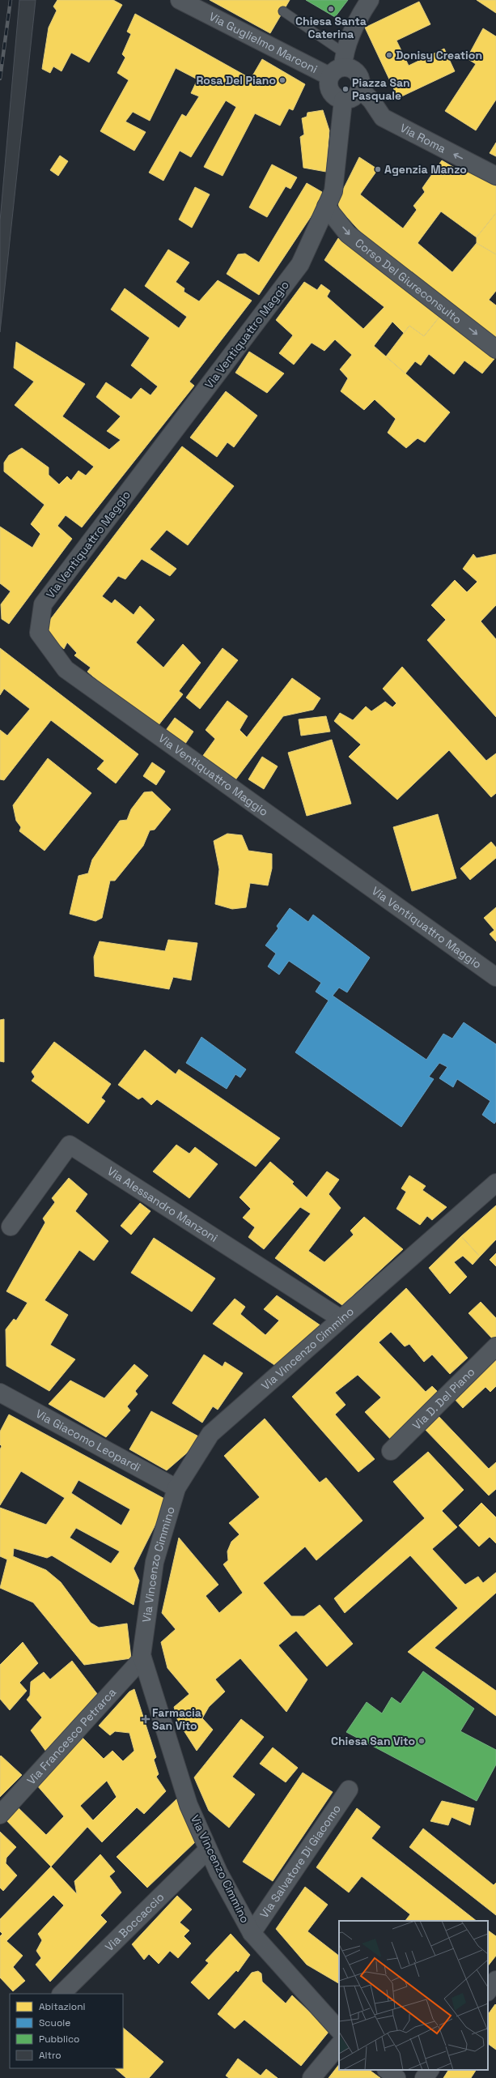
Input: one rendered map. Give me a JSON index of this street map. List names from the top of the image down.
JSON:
{
  "streets": {
    "street": [
      "Via Guglielmo Marconi",
      "Via Roma",
      "Corso Del Giureconsulto",
      "Via Ventiquattro Maggio",
      "Via Alessandro Manzoni",
      "Via Vincenzo Cimmino",
      "Via D. Del Piano",
      "Via Giacomo Leopardi",
      "Via Francesco Petrarca",
      "Via Salvatore Di Giacomo",
      "Via Boccaccio"
    ]
  },
  "crossings": [
    ["Via Guglielmo Marconi", "Via Roma"],
    ["Via Guglielmo Marconi", "Via Ventiquattro Maggio"],
    ["Via Roma", "Via Ventiquattro Maggio"],
    ["Corso Del Giureconsulto", "Via Ventiquattro Maggio"],
    ["Via Alessandro Manzoni", "Via Vincenzo Cimmino"],
    ["Via Vincenzo Cimmino", "Via Giacomo Leopardi"],
    ["Via Vincenzo Cimmino", "Via Francesco Petrarca"],
    ["Via Vincenzo Cimmino", "Via Salvatore Di Giacomo"],
    ["Via Vincenzo Cimmino", "Via Boccaccio"]
  ],
  "one_way": ["Via Roma", "Corso Del Giureconsulto"],
  "places": {
    "other": [
      "Chiesa Santa Caterina",
      "Donisy Creation",
      "Rosa Del Piano",
      "Piazza San Pasquale",
      "Agenzia Manzo",
      "Chiesa San Vito"
    ],
    "health": ["Farmacia San Vito"]
  },
  "legend": [
    "Abitazioni",
    "Scuole",
    "Pubblico",
    "Altro"
  ]
}
